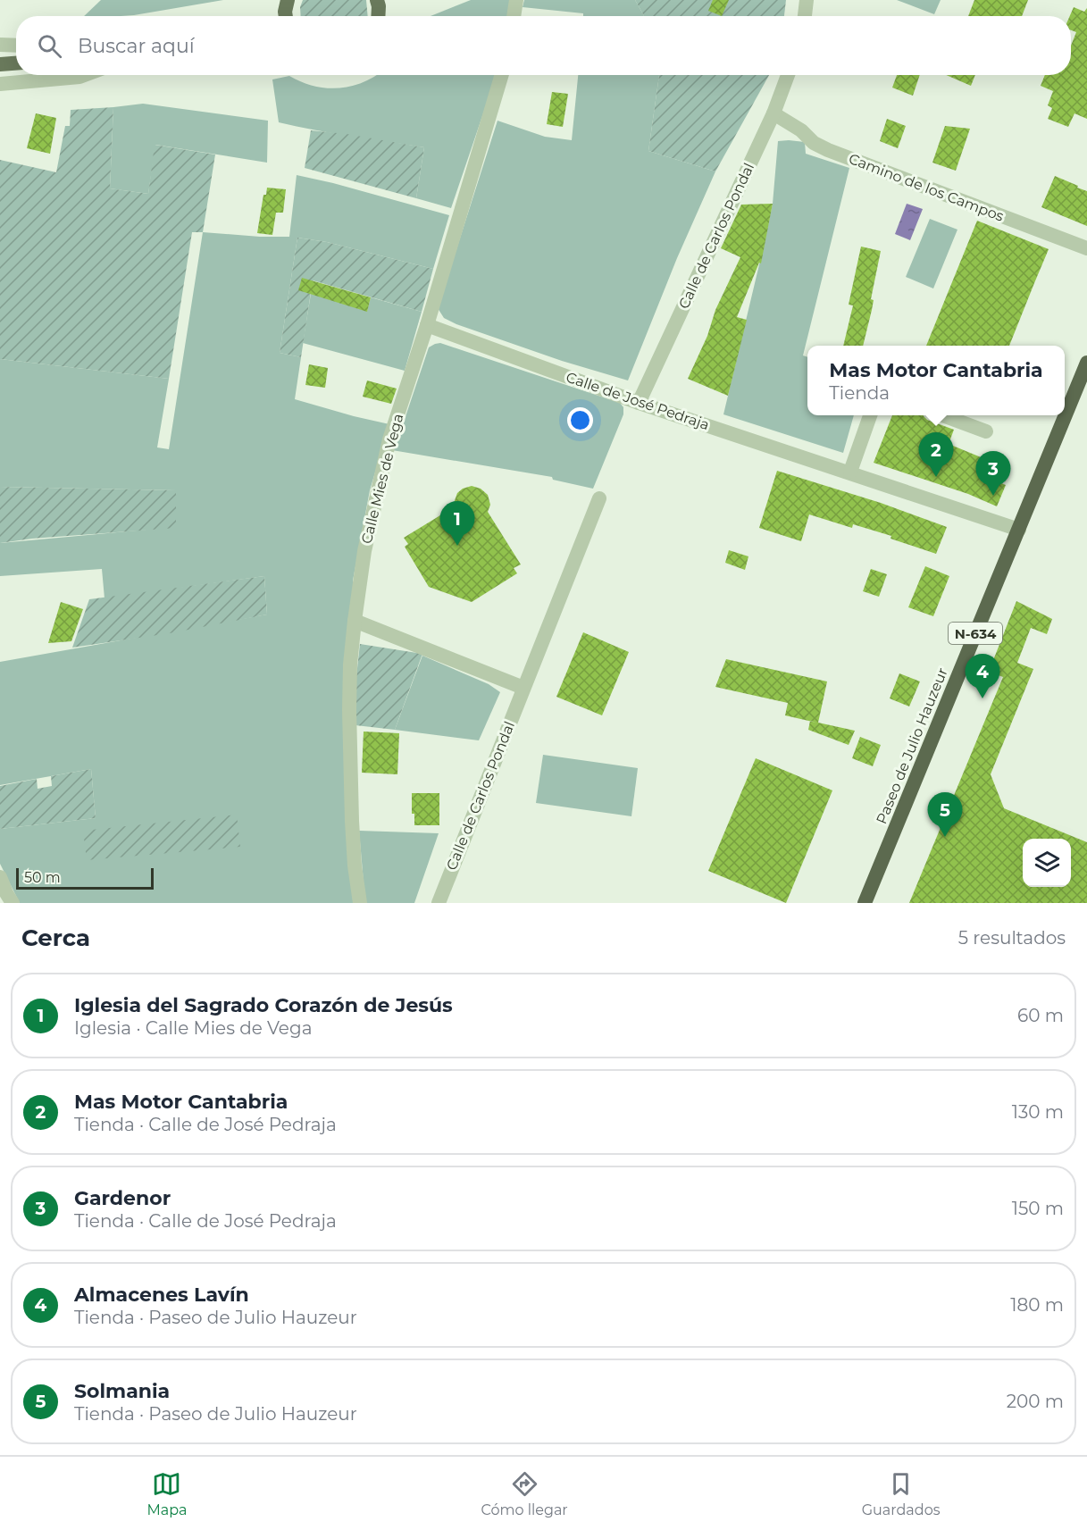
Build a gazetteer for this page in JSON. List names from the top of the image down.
{
  "streets": {
    "highway": ["N-634", "Paseo de Julio Hauzeur"],
    "street": [
      "Camino de los Campos",
      "Calle de Carlos Pondal",
      "Calle de José Pedraja",
      "Calle Mies de Vega"
    ]
  },
  "crossings": [
    ["Camino de los Campos", "Calle de Carlos Pondal"],
    ["Calle de Carlos Pondal", "Calle de José Pedraja"],
    ["Calle de José Pedraja", "Calle Mies de Vega"],
    ["Calle de José Pedraja", "Paseo de Julio Hauzeur"]
  ],
  "scale_bar": "50 m",
  "page": {
    "search": "Buscar aquí",
    "popup": ["Mas Motor Cantabria", "Tienda"],
    "pins": [
      "2",
      "3",
      "1",
      "4",
      "5"
    ],
    "scale": "50 m",
    "heading": ["Cerca", "5 resultados"],
    "list": [
      {
        "mark": "1",
        "name": "Iglesia del Sagrado Corazón de Jesús",
        "note": "Iglesia · Calle Mies de Vega",
        "value": "60 m"
      },
      {
        "mark": "2",
        "name": "Mas Motor Cantabria",
        "note": "Tienda · Calle de José Pedraja",
        "value": "130 m"
      },
      {
        "mark": "3",
        "name": "Gardenor",
        "note": "Tienda · Calle de José Pedraja",
        "value": "150 m"
      },
      {
        "mark": "4",
        "name": "Almacenes Lavín",
        "note": "Tienda · Paseo de Julio Hauzeur",
        "value": "180 m"
      },
      {
        "mark": "5",
        "name": "Solmania",
        "note": "Tienda · Paseo de Julio Hauzeur",
        "value": "200 m"
      }
    ],
    "nav": ["Mapa", "Cómo llegar", "Guardados"]
  }
}
